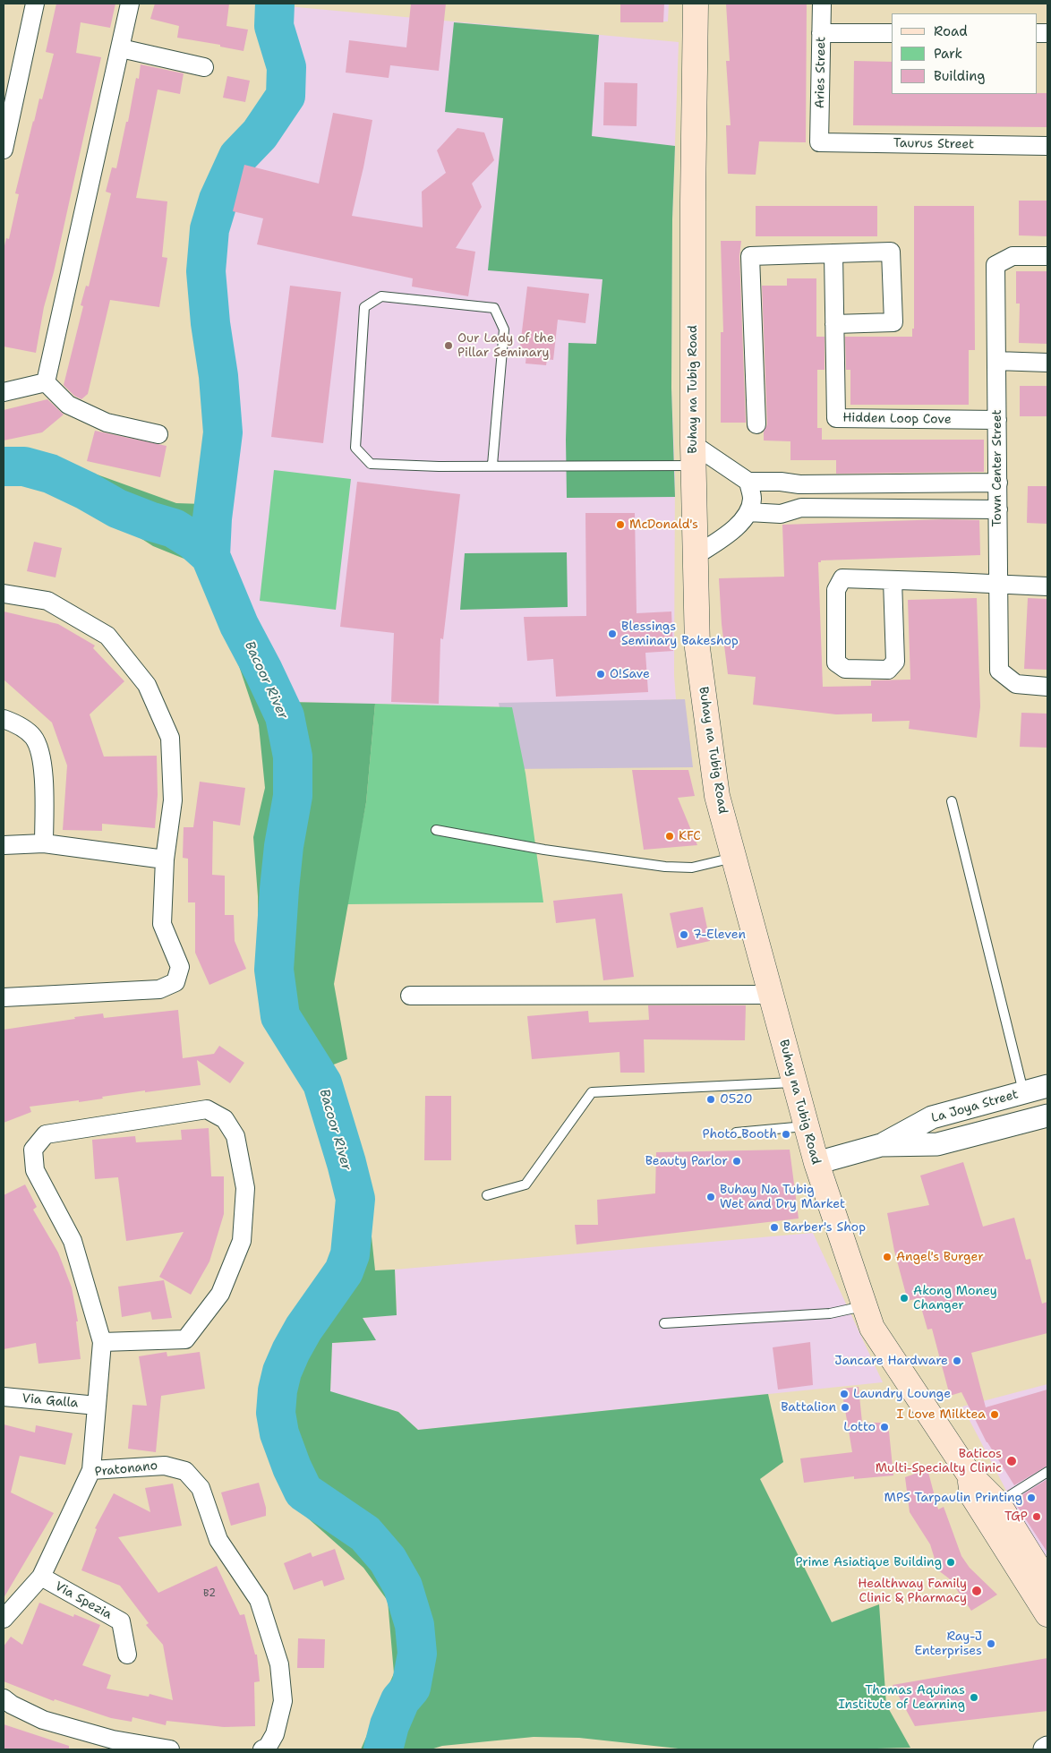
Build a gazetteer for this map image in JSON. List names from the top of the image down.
{
  "streets": {
    "main road": ["Buhay na Tubig Road"],
    "street": [
      "Aries Street",
      "Taurus Street",
      "Hidden Loop Cove",
      "Town Center Street",
      "La Joya Street",
      "Via Galla",
      "Pratonano",
      "Via Spezia"
    ]
  },
  "crossings": [
    ["Aries Street", "Taurus Street"],
    ["Buhay na Tubig Road", "La Joya Street"],
    ["Hidden Loop Cove", "Town Center Street"],
    ["Pratonano", "Via Spezia"]
  ],
  "water": ["Bacoor River"],
  "places": [
    "Our Lady of the Pillar Seminary",
    "McDonald's",
    "Blessings Seminary Bakeshop",
    "O!Save",
    "KFC",
    "7-Eleven",
    "0520",
    "Photo Booth",
    "Beauty Parlor",
    "Buhay Na Tubig Wet and Dry Market",
    "Barber's Shop",
    "Angel's Burger",
    "Akong Money Changer",
    "Jancare Hardware",
    "Laundry Lounge",
    "Battalion",
    "I Love Milktea",
    "Lotto",
    "Baticos Multi-Specialty Clinic",
    "MPS Tarpaulin Printing",
    "TGP",
    "Prime Asiatique Building",
    "Healthway Family Clinic & Pharmacy",
    "Ray-J Enterprises",
    "Thomas Aquinas Institute of Learning"
  ],
  "house_numbers": ["B2"],
  "legend": ["Road", "Park", "Building"]
}
